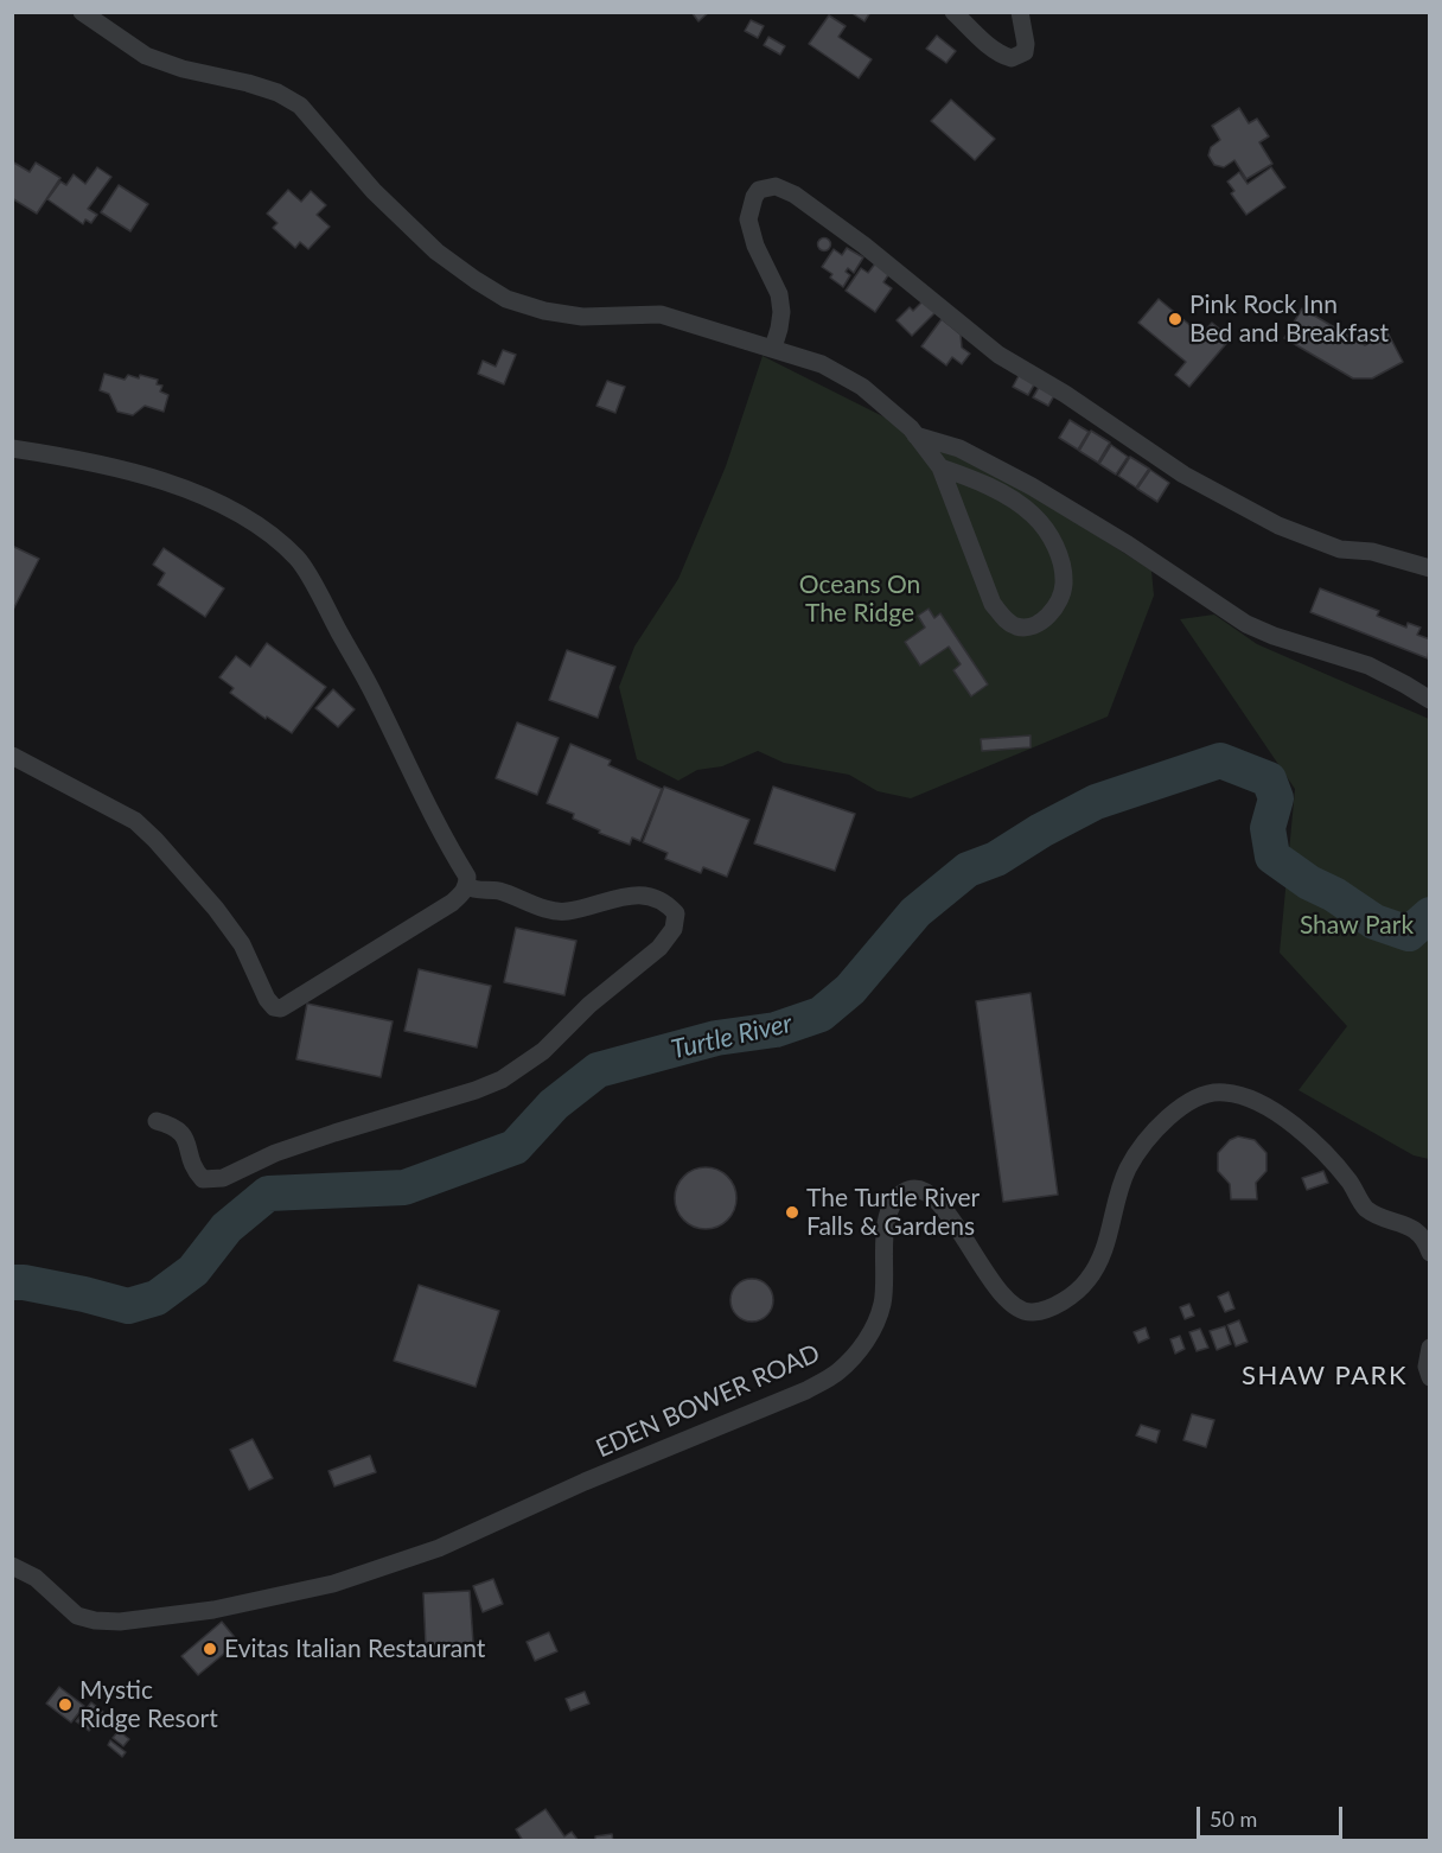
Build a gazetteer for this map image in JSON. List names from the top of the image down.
{
  "streets": {
    "street": ["EDEN BOWER ROAD"]
  },
  "districts": ["SHAW PARK"],
  "water": ["Turtle River"],
  "parks": ["Oceans On The Ridge", "Shaw Park"],
  "places": [
    "Pink Rock Inn Bed and Breakfast",
    "The Turtle River Falls & Gardens",
    "Evitas Italian Restaurant",
    "Mystic Ridge Resort"
  ],
  "scale_bar": "50 m"
}
